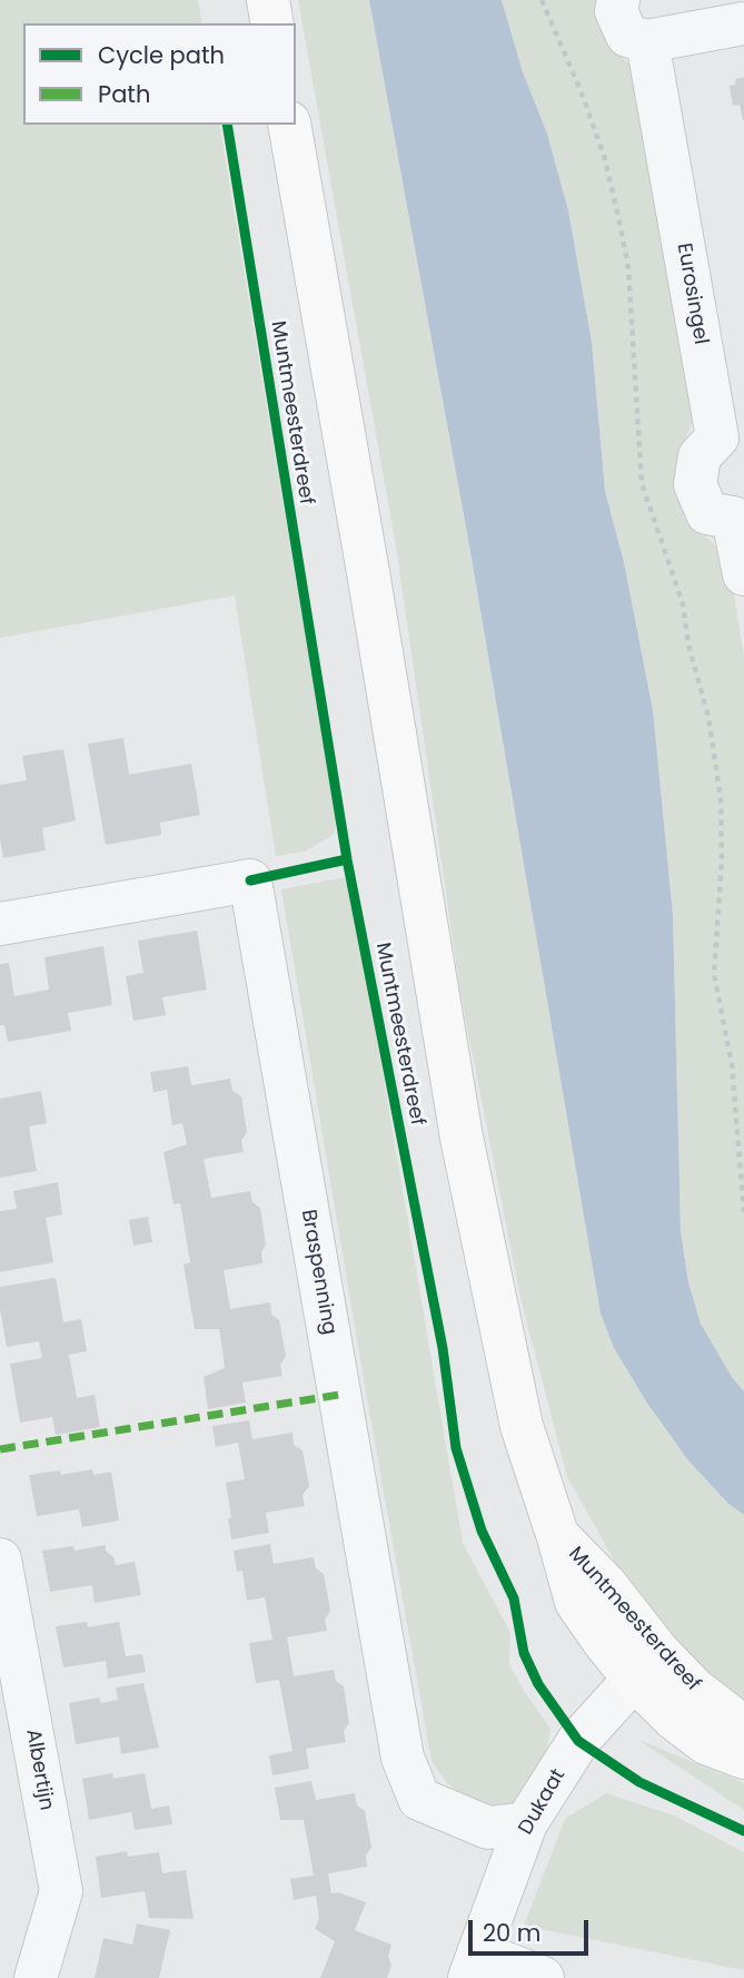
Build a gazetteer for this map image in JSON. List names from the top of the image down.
{
  "streets": {
    "main road": ["Muntmeesterdreef"],
    "street": [
      "Eurosingel",
      "Braspenning",
      "Albertijn",
      "Dukaat"
    ]
  },
  "crossings": [
    ["Muntmeesterdreef", "Dukaat"],
    ["Braspenning", "Dukaat"]
  ],
  "legend": ["Cycle path", "Path"],
  "scale_bar": "20 m"
}
